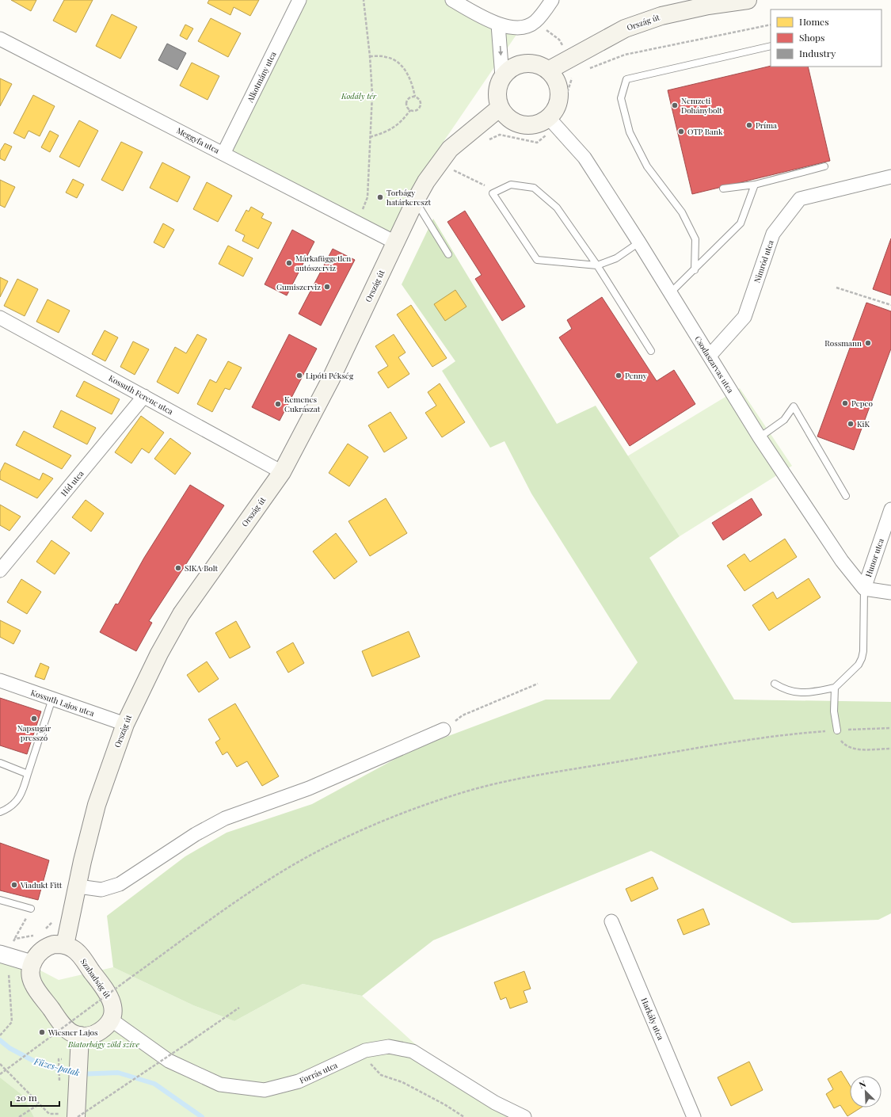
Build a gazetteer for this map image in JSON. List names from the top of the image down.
{
  "streets": {
    "main road": ["Ország út", "Szabadság út"],
    "street": [
      "Alkotmány utca",
      "Meggyfa utca",
      "Nimród utca",
      "Csodaszarvas utca",
      "Kossuth Ferenc utca",
      "Híd utca",
      "Hunor utca",
      "Kossuth Lajos utca",
      "Harkály utca",
      "Forrás utca"
    ]
  },
  "crossings": [
    ["Ország út", "Meggyfa utca"],
    ["Ország út", "Csodaszarvas utca"],
    ["Ország út", "Kossuth Ferenc utca"],
    ["Ország út", "Kossuth Lajos utca"],
    ["Ország út", "Szabadság út"],
    ["Ország út", "Forrás utca"],
    ["Alkotmány utca", "Meggyfa utca"],
    ["Nimród utca", "Csodaszarvas utca"],
    ["Csodaszarvas utca", "Hunor utca"],
    ["Kossuth Ferenc utca", "Híd utca"],
    ["Szabadság út", "Forrás utca"]
  ],
  "water": ["Füzes-patak"],
  "parks": ["Kodály tér", "Biatorbágy zöld szíve"],
  "places": [
    "Nemzeti Dohánybolt",
    "Príma",
    "OTP Bank",
    "Torbágy határkereszt",
    "Márkafüggetlen autószerviz",
    "Gumiszerviz",
    "Rossmann",
    "Lipóti Pékség",
    "Penny",
    "Pepco",
    "Kemenes Cukrászat",
    "KiK",
    "SIKA Bolt",
    "Napsugár presszó",
    "Viadukt Fitt",
    "Wiesner Lajos"
  ],
  "legend": ["Homes", "Shops", "Industry"],
  "scale_bar": "20 m",
  "north": "top left"
}
